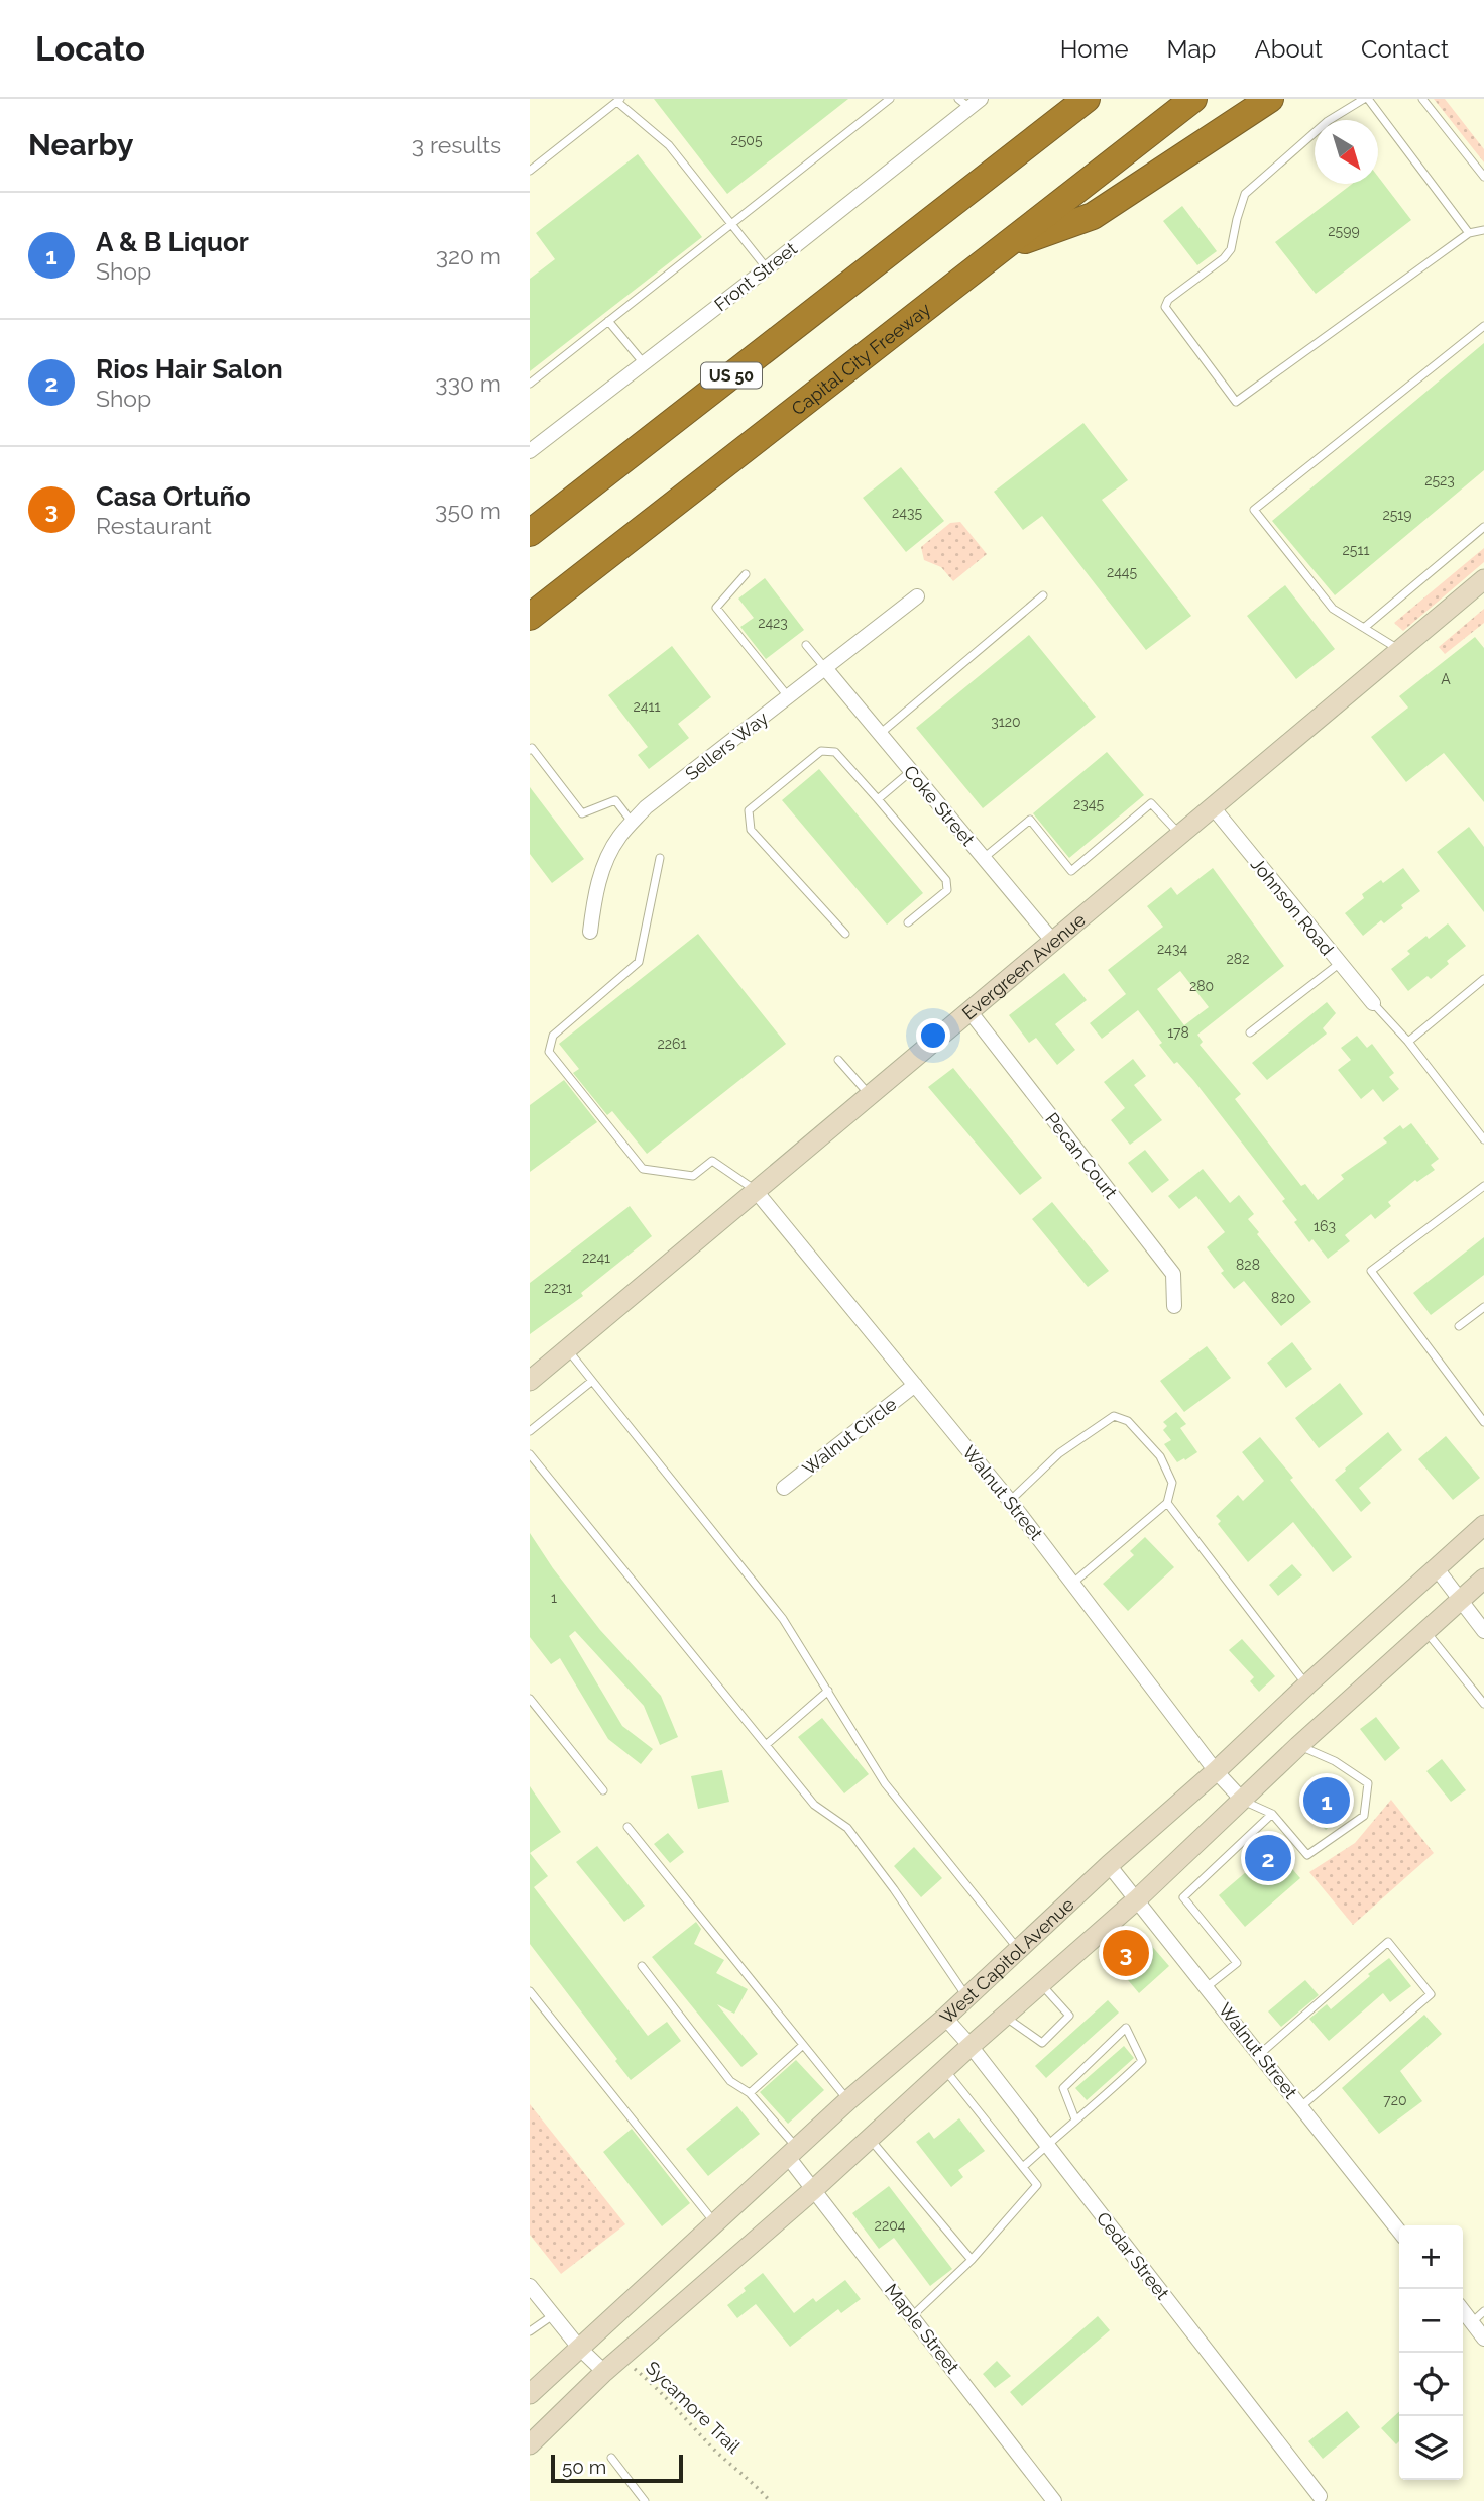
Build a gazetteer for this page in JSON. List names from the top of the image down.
{
  "streets": {
    "highway": ["Capital City Freeway", "US 50"],
    "main road": ["Evergreen Avenue", "West Capitol Avenue"],
    "street": [
      "Front Street",
      "Sellers Way",
      "Coke Street",
      "Johnson Road",
      "Pecan Court",
      "Walnut Circle",
      "Walnut Street",
      "Cedar Street",
      "Maple Street"
    ],
    "path": ["Sycamore Trail"]
  },
  "crossings": [
    ["Sellers Way", "Coke Street"],
    ["Coke Street", "Evergreen Avenue"],
    ["Johnson Road", "Evergreen Avenue"],
    ["Evergreen Avenue", "Pecan Court"],
    ["Evergreen Avenue", "Walnut Street"],
    ["Walnut Circle", "Walnut Street"],
    ["Walnut Street", "West Capitol Avenue"],
    ["West Capitol Avenue", "Cedar Street"],
    ["West Capitol Avenue", "Maple Street"]
  ],
  "house_numbers": [
    "2505",
    "2599",
    "2523",
    "2435",
    "2519",
    "2511",
    "2445",
    "2423",
    "A",
    "2411",
    "3120",
    "2345",
    "2434",
    "282",
    "280",
    "178",
    "2261",
    "163",
    "2241",
    "828",
    "2231",
    "820",
    "1",
    "720",
    "2204"
  ],
  "scale_bar": "50 m",
  "north": "bottom right",
  "page": {
    "header": "Locato",
    "nav": [
      "Home",
      "Map",
      "About",
      "Contact"
    ],
    "heading": ["Nearby", "3 results"],
    "list": [
      {
        "mark": "1",
        "name": "A & B Liquor",
        "note": "Shop",
        "value": "320 m"
      },
      {
        "mark": "2",
        "name": "Rios Hair Salon",
        "note": "Shop",
        "value": "330 m"
      },
      {
        "mark": "3",
        "name": "Casa Ortuño",
        "note": "Restaurant",
        "value": "350 m"
      }
    ],
    "pins": ["1", "2", "3"],
    "map_buttons": ["+", "−"],
    "scale": "50 m"
  }
}
